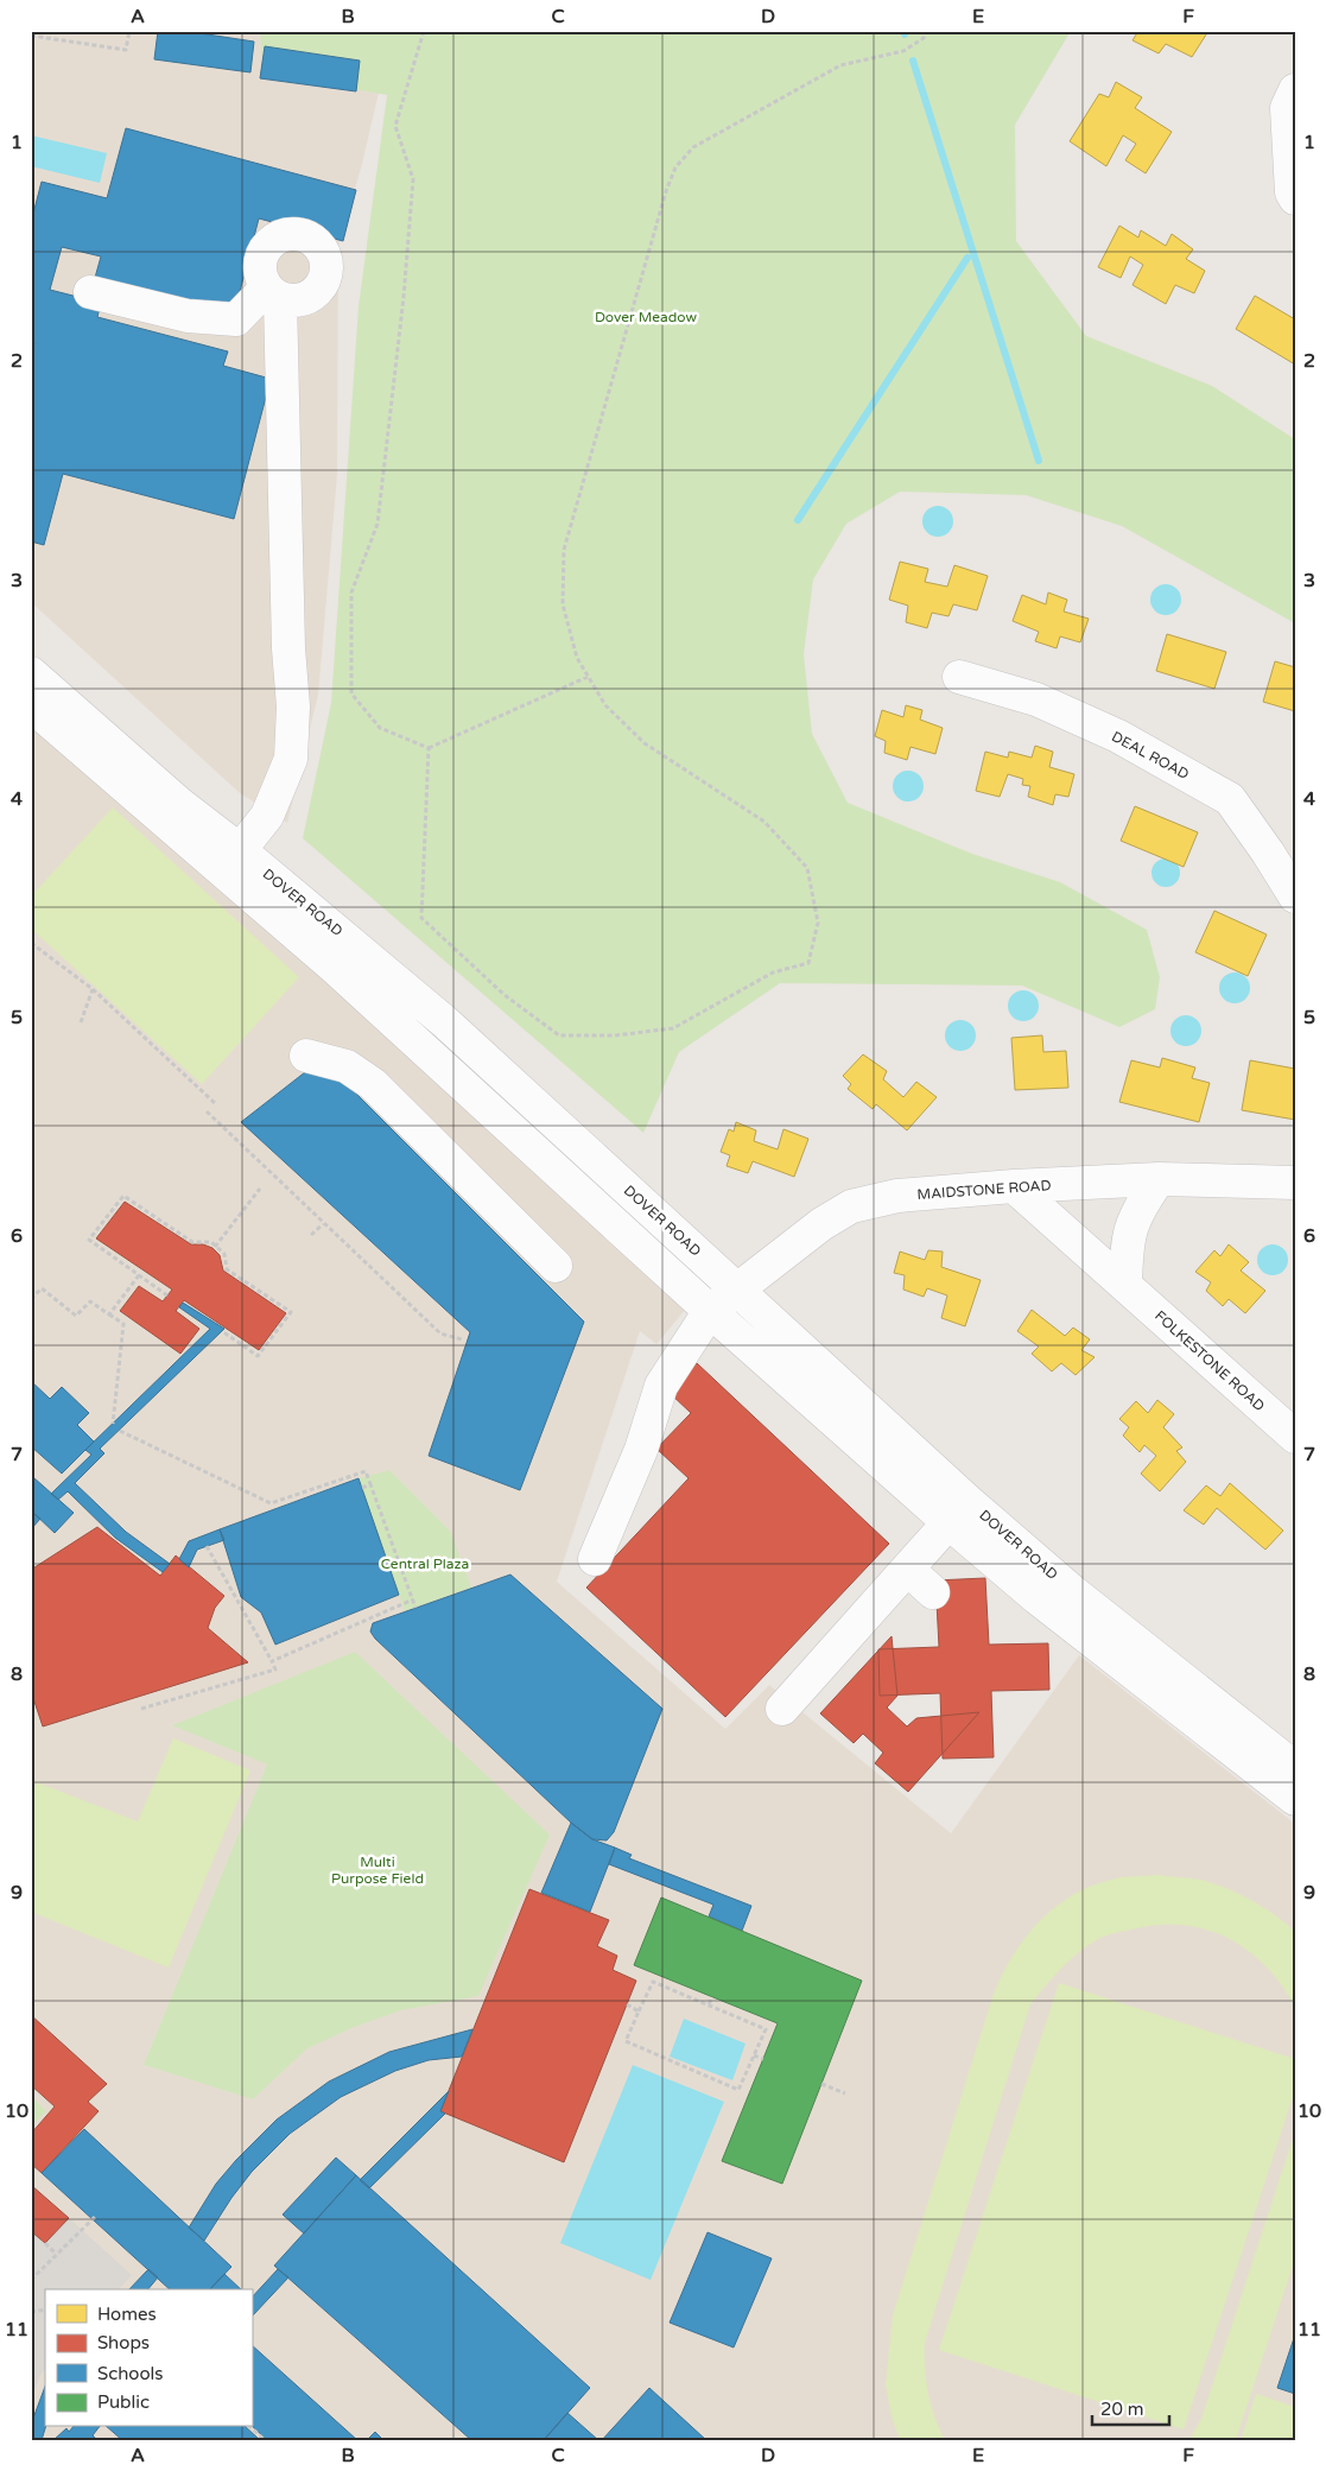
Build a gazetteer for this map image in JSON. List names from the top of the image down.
{
  "streets": {
    "street": [
      "DEAL ROAD",
      "DOVER ROAD",
      "MAIDSTONE ROAD",
      "FOLKESTONE ROAD"
    ]
  },
  "crossings": [
    ["DOVER ROAD", "MAIDSTONE ROAD"],
    ["MAIDSTONE ROAD", "FOLKESTONE ROAD"]
  ],
  "parks": ["Dover Meadow", "Central Plaza", "Multi Purpose Field"],
  "legend": [
    "Homes",
    "Shops",
    "Schools",
    "Public"
  ],
  "scale_bar": "20 m",
  "grid": {
    "columns": [
      "A",
      "B",
      "C",
      "D",
      "E",
      "F"
    ],
    "rows": [
      "1",
      "2",
      "3",
      "4",
      "5",
      "6",
      "7",
      "8",
      "9",
      "10",
      "11"
    ]
  }
}
